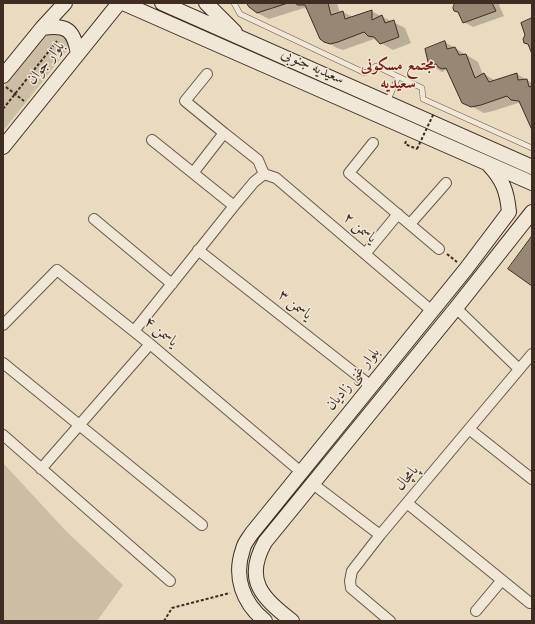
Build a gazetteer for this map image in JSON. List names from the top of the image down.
{
  "streets": {
    "main road": ["بلوار جوان", "سعیدیه جنوبی", "بلوار غنی زادیان"],
    "street": [
      "یاسمن ۲",
      "یاسمن ۳",
      "یاسمن ۴",
      "پامچال"
    ]
  },
  "crossings": [
    ["یاسمن ۲", "بلوار غنی زادیان"],
    ["یاسمن ۳", "بلوار غنی زادیان"],
    ["یاسمن ۴", "بلوار غنی زادیان"]
  ],
  "districts": ["مجتمع مسکونی سعیدیه"]
}
